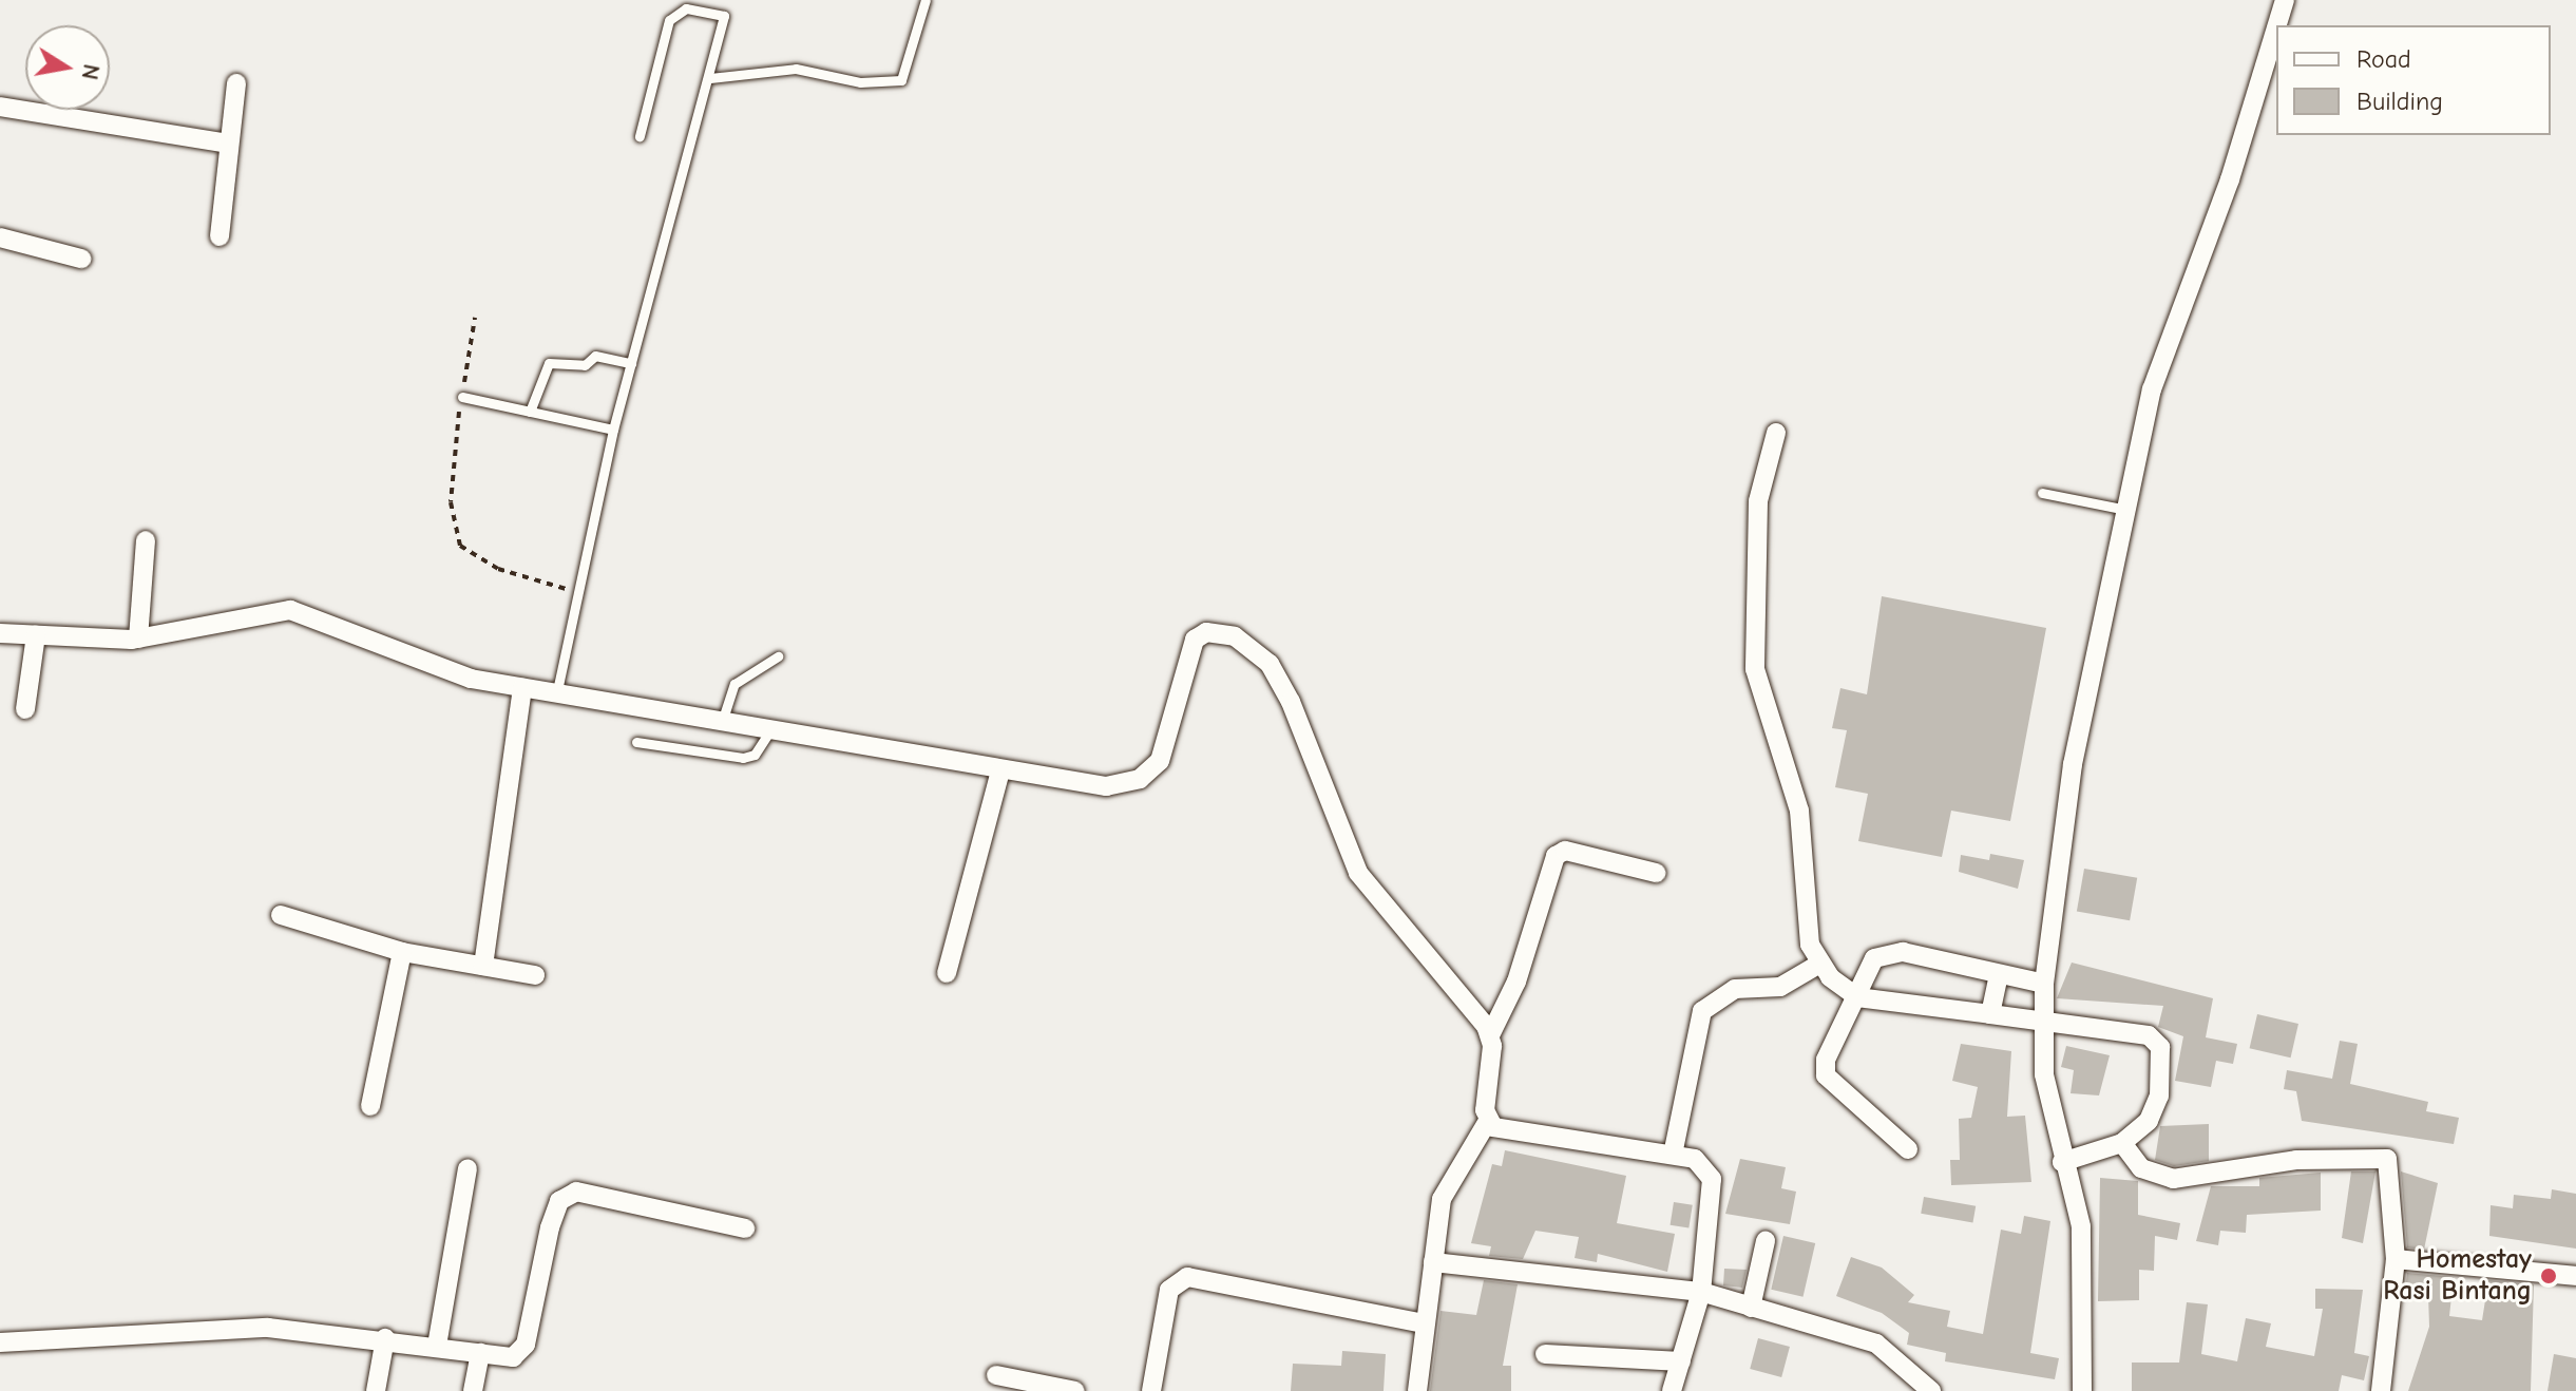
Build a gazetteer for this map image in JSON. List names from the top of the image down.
{
  "places": ["Homestay Rasi Bintang"],
  "legend": ["Road", "Building"],
  "north": "right"
}
